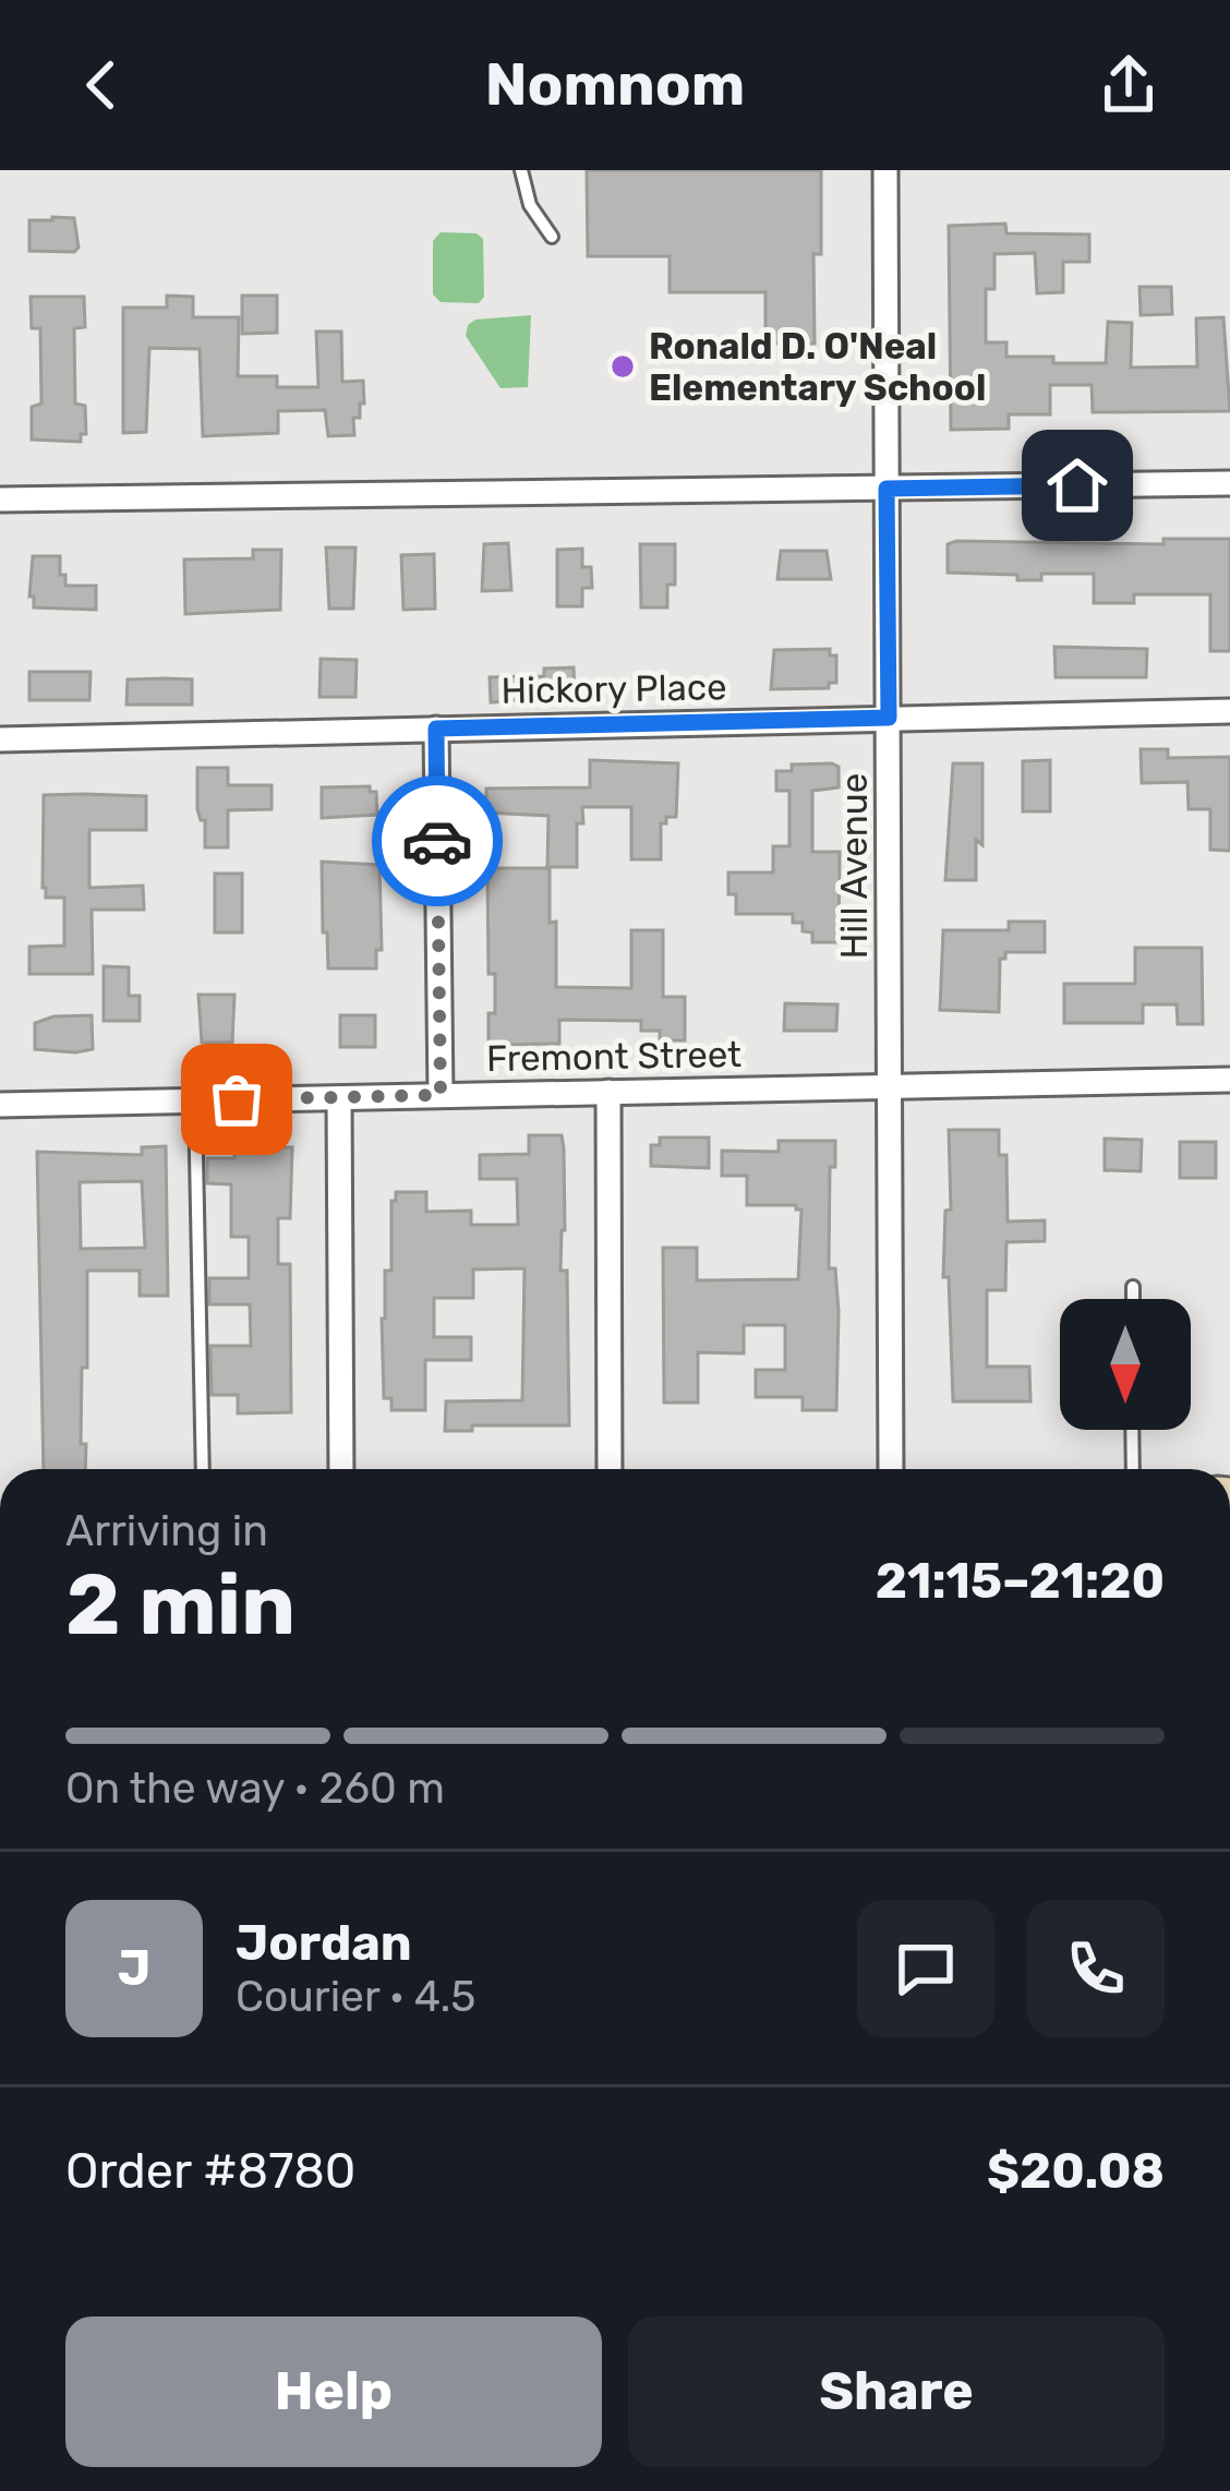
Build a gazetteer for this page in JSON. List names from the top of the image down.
{
  "streets": {
    "street": ["Hickory Place", "Hill Avenue", "Fremont Street"]
  },
  "crossings": [
    ["Hickory Place", "Hill Avenue"],
    ["Hill Avenue", "Fremont Street"]
  ],
  "places": ["Ronald D. O'Neal Elementary School"],
  "north": "bottom",
  "page": {
    "header": "Nomnom",
    "heading": ["2 min", "Arriving in", "21:15–21:20"],
    "panel": [
      "Jordan",
      "Courier · 4.5",
      "Order #8780",
      "$20.08"
    ],
    "bar": "On the way · 260 m",
    "round": "J",
    "buttons": ["Help", "Share"]
  }
}
